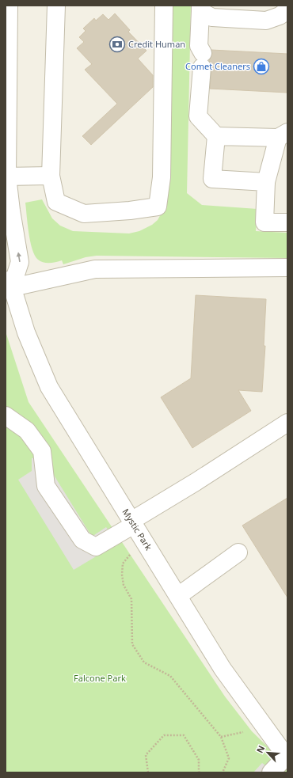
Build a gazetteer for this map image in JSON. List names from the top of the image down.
{
  "streets": {
    "street": ["Mystic Park"]
  },
  "parks": ["Falcone Park"],
  "places": {
    "bank": ["Credit Human"],
    "shop": ["Comet Cleaners"]
  },
  "north": "top left"
}
